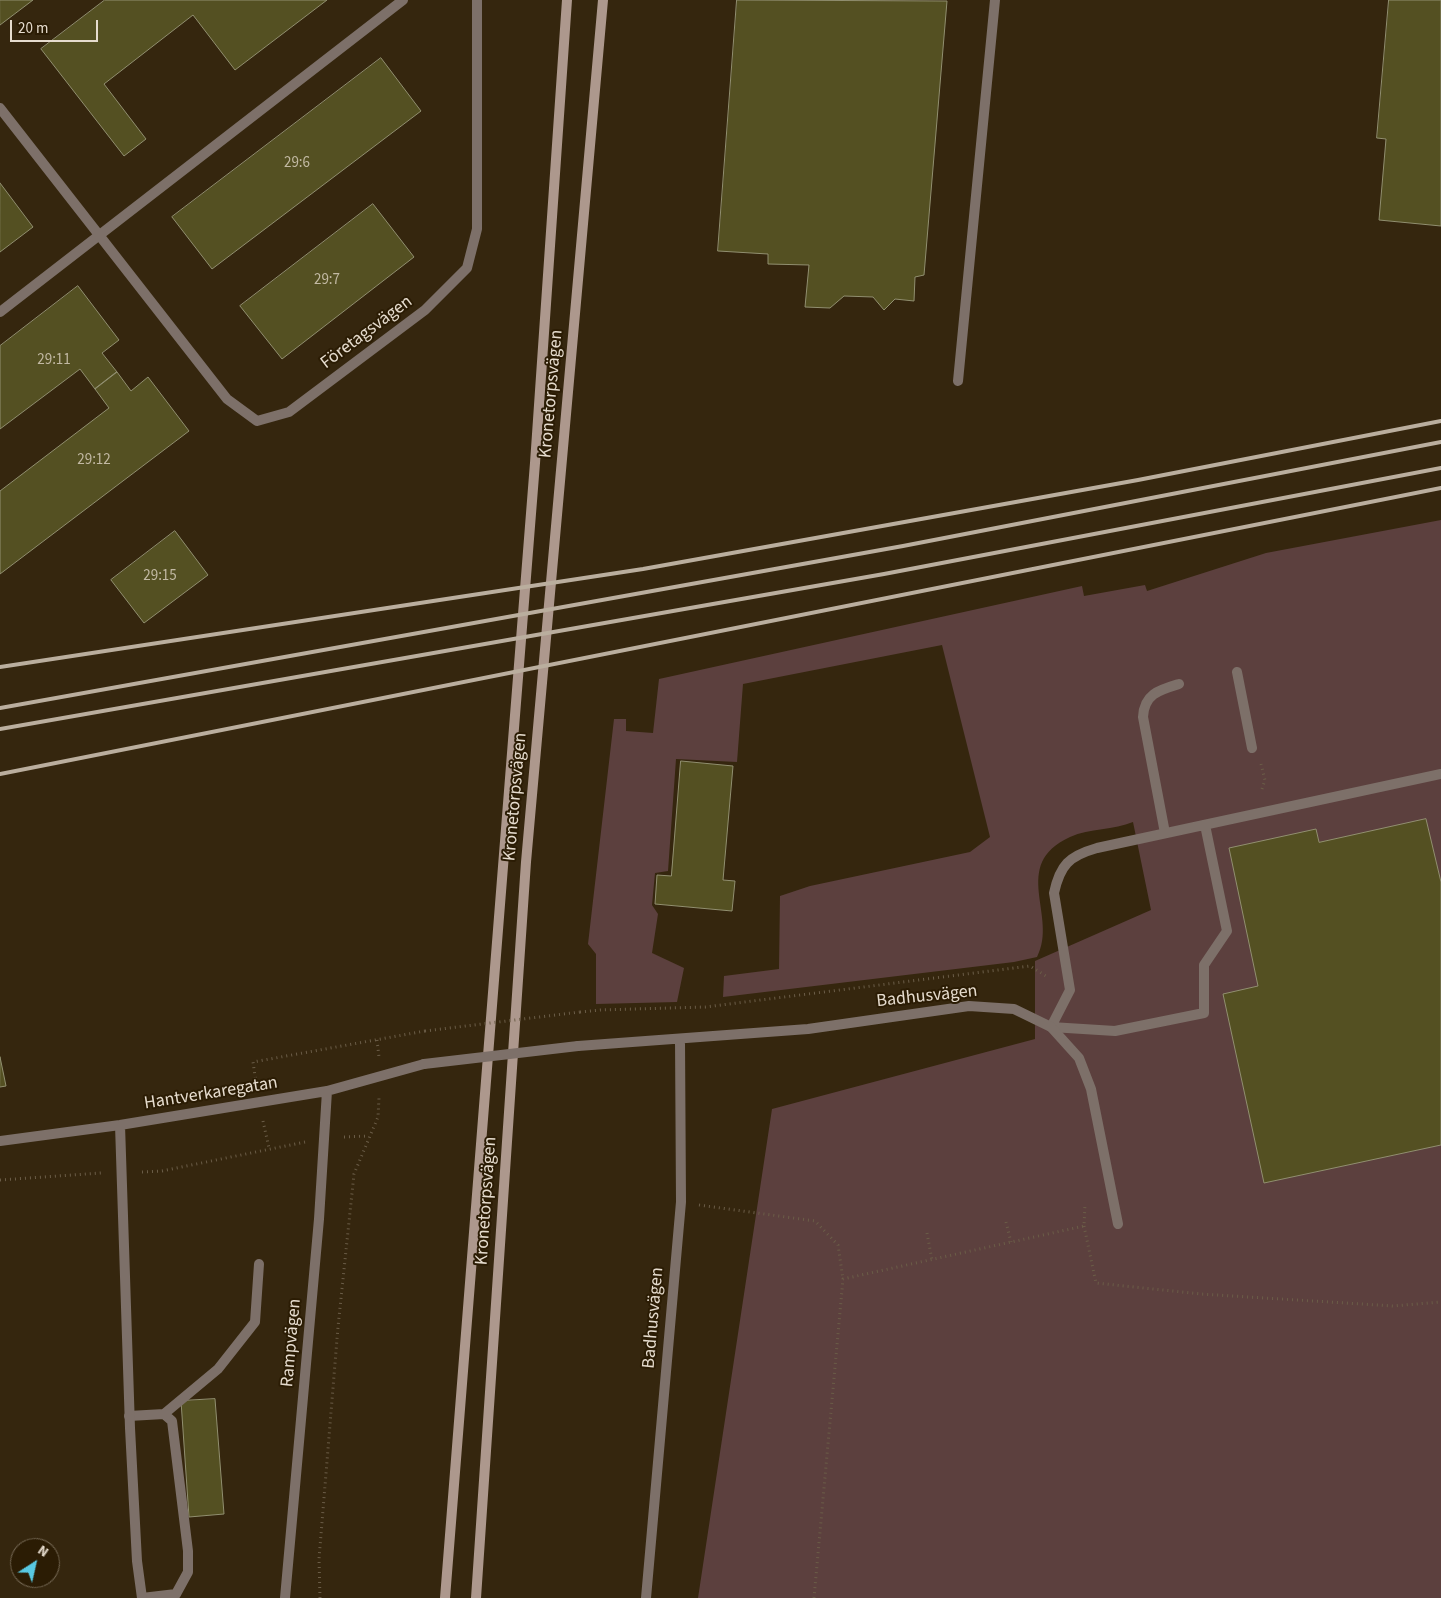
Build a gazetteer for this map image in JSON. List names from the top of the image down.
{
  "streets": {
    "main road": ["Kronetorpsvägen"],
    "street": [
      "Företagsvägen",
      "Badhusvägen",
      "Hantverkaregatan",
      "Rampvägen"
    ]
  },
  "crossings": [
    ["Badhusvägen", "Hantverkaregatan"],
    ["Hantverkaregatan", "Rampvägen"]
  ],
  "house_numbers": [
    "29:6",
    "29:7",
    "29:11",
    "29:12",
    "29:15"
  ],
  "scale_bar": "20 m",
  "north": "top right"
}
